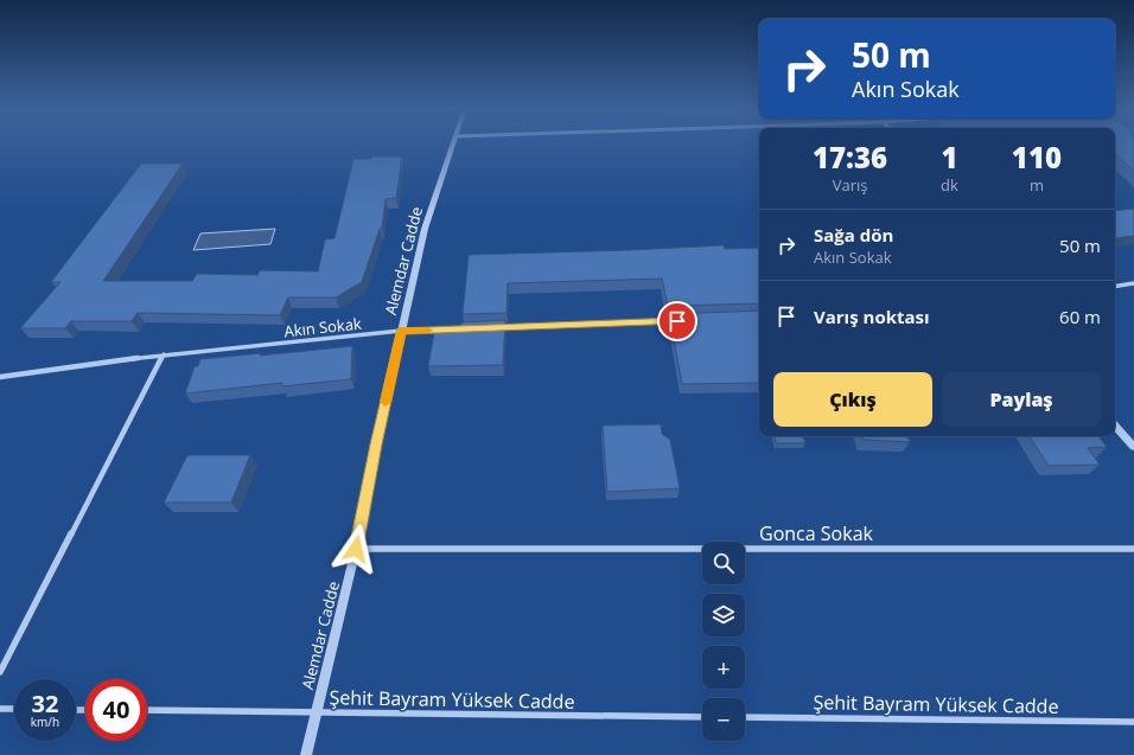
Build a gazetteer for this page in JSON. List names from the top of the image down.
{
  "streets": {
    "street": [
      "Alemdar Cadde",
      "Akın Sokak",
      "Gonca Sokak",
      "Şehit Bayram Yüksek Cadde"
    ]
  },
  "crossings": [
    ["Alemdar Cadde", "Akın Sokak"],
    ["Alemdar Cadde", "Gonca Sokak"],
    ["Alemdar Cadde", "Şehit Bayram Yüksek Cadde"]
  ],
  "page": {
    "turn": ["50 m", "Akın Sokak"],
    "eta": [
      "17:36",
      "Varış",
      "1",
      "dk",
      "110",
      "m"
    ],
    "list": [
      {
        "name": "Sağa dön",
        "note": "Akın Sokak",
        "value": "50 m"
      },
      {
        "name": "Varış noktası",
        "value": "60 m"
      }
    ],
    "buttons": ["Çıkış", "Paylaş"],
    "map_buttons": ["+", "−"],
    "speed": "32 km/h",
    "limit": "40"
  }
}
